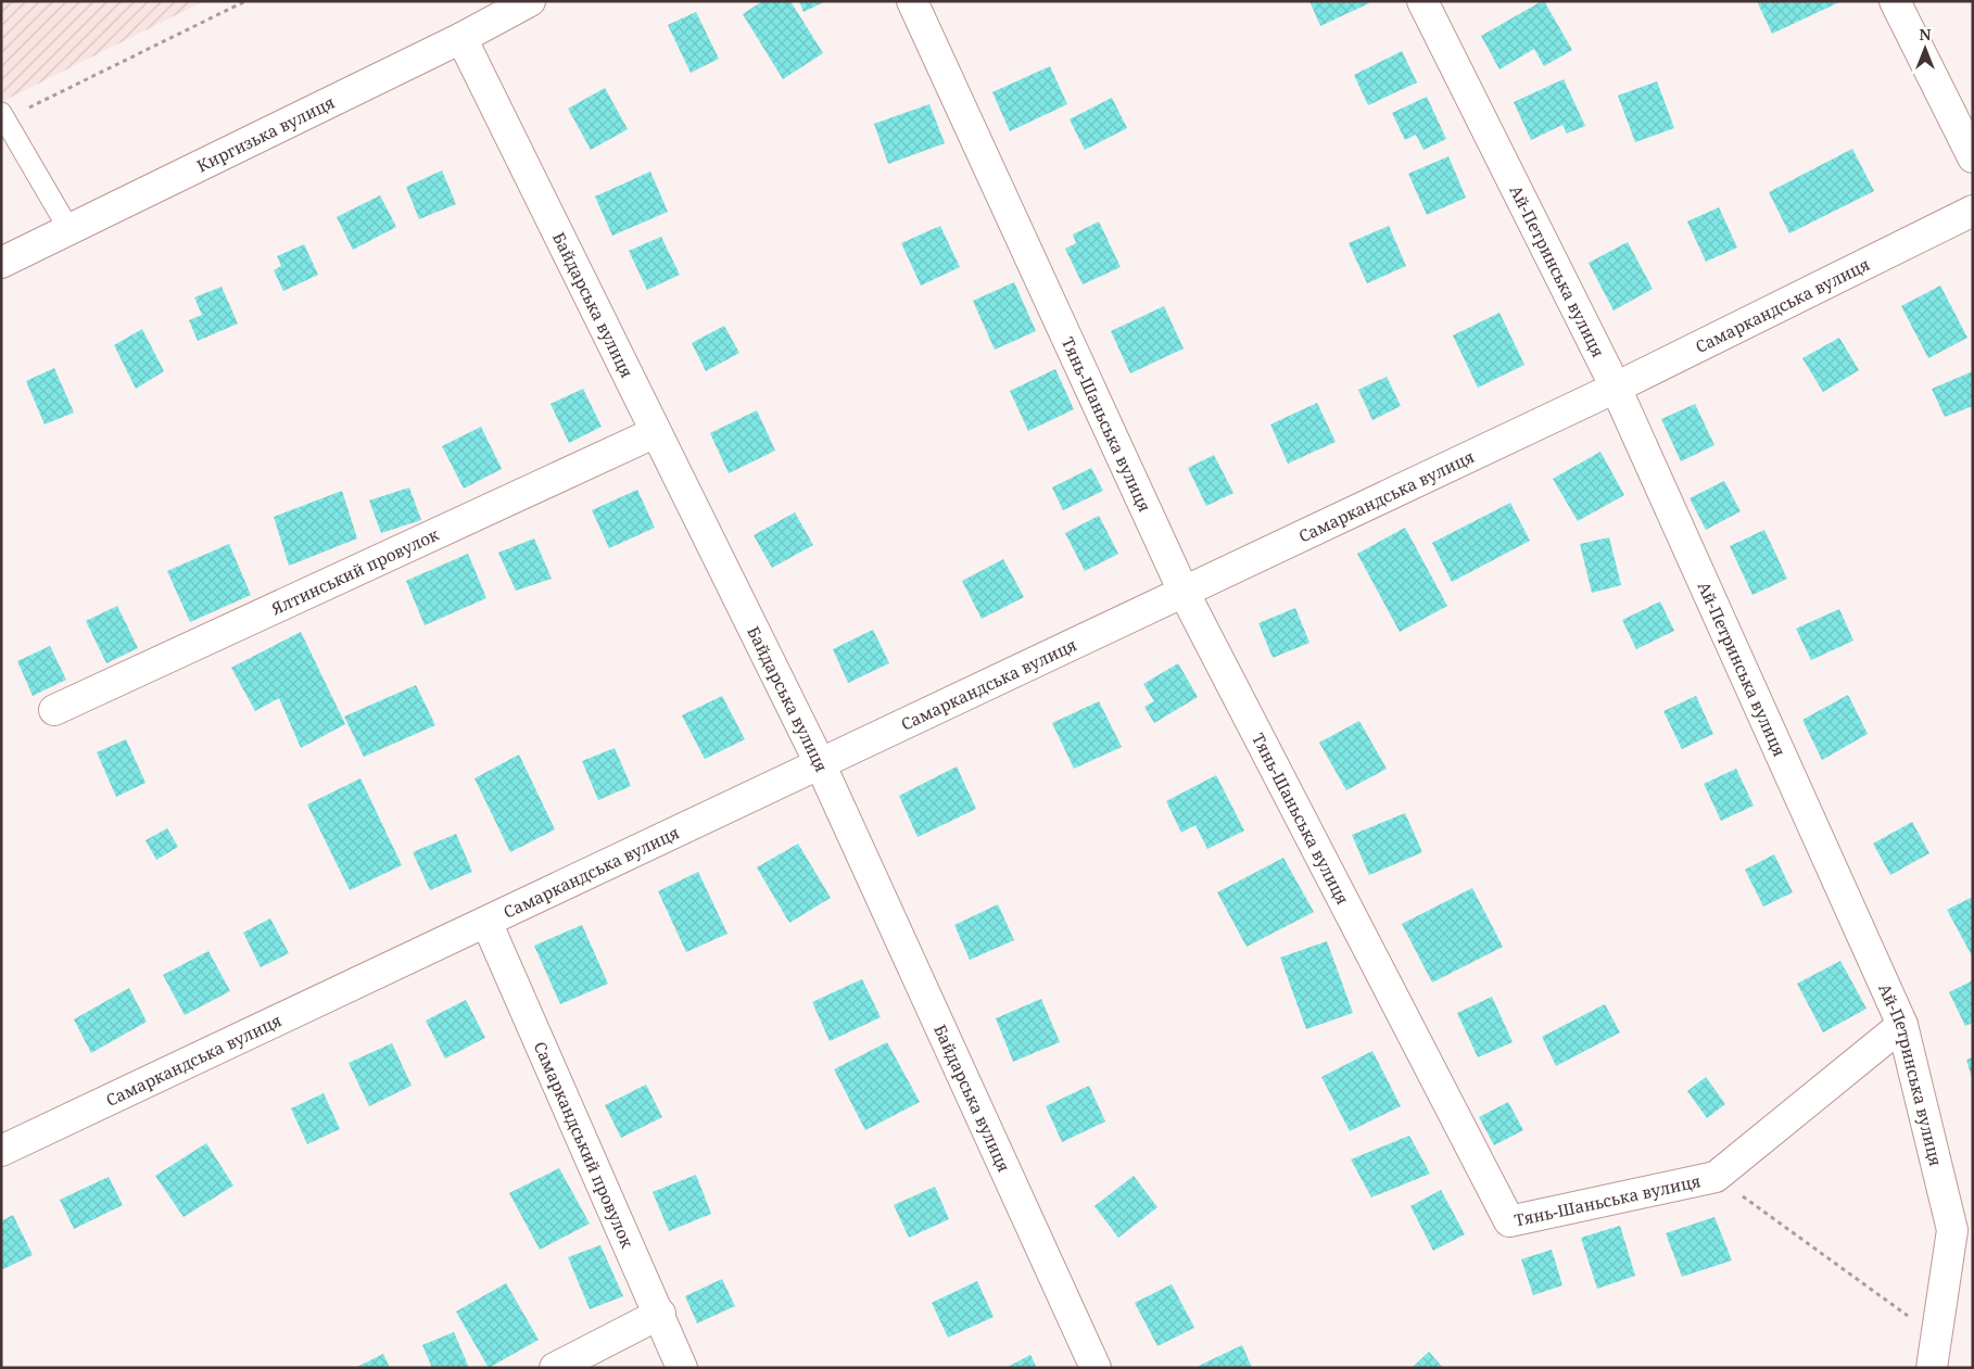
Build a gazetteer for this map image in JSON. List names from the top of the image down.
{
  "streets": {
    "street": [
      "Киргизька вулиця",
      "Ай-Петринська вулиця",
      "Байдарська вулиця",
      "Самаркандська вулиця",
      "Тянь-Шаньська вулиця",
      "Ялтинський провулок",
      "Самаркандський провулок"
    ]
  },
  "crossings": [
    ["Киргизька вулиця", "Байдарська вулиця"],
    ["Ай-Петринська вулиця", "Самаркандська вулиця"],
    ["Ай-Петринська вулиця", "Тянь-Шаньська вулиця"],
    ["Байдарська вулиця", "Самаркандська вулиця"],
    ["Байдарська вулиця", "Ялтинський провулок"],
    ["Самаркандська вулиця", "Тянь-Шаньська вулиця"],
    ["Самаркандська вулиця", "Самаркандський провулок"]
  ],
  "north": "top"
}
